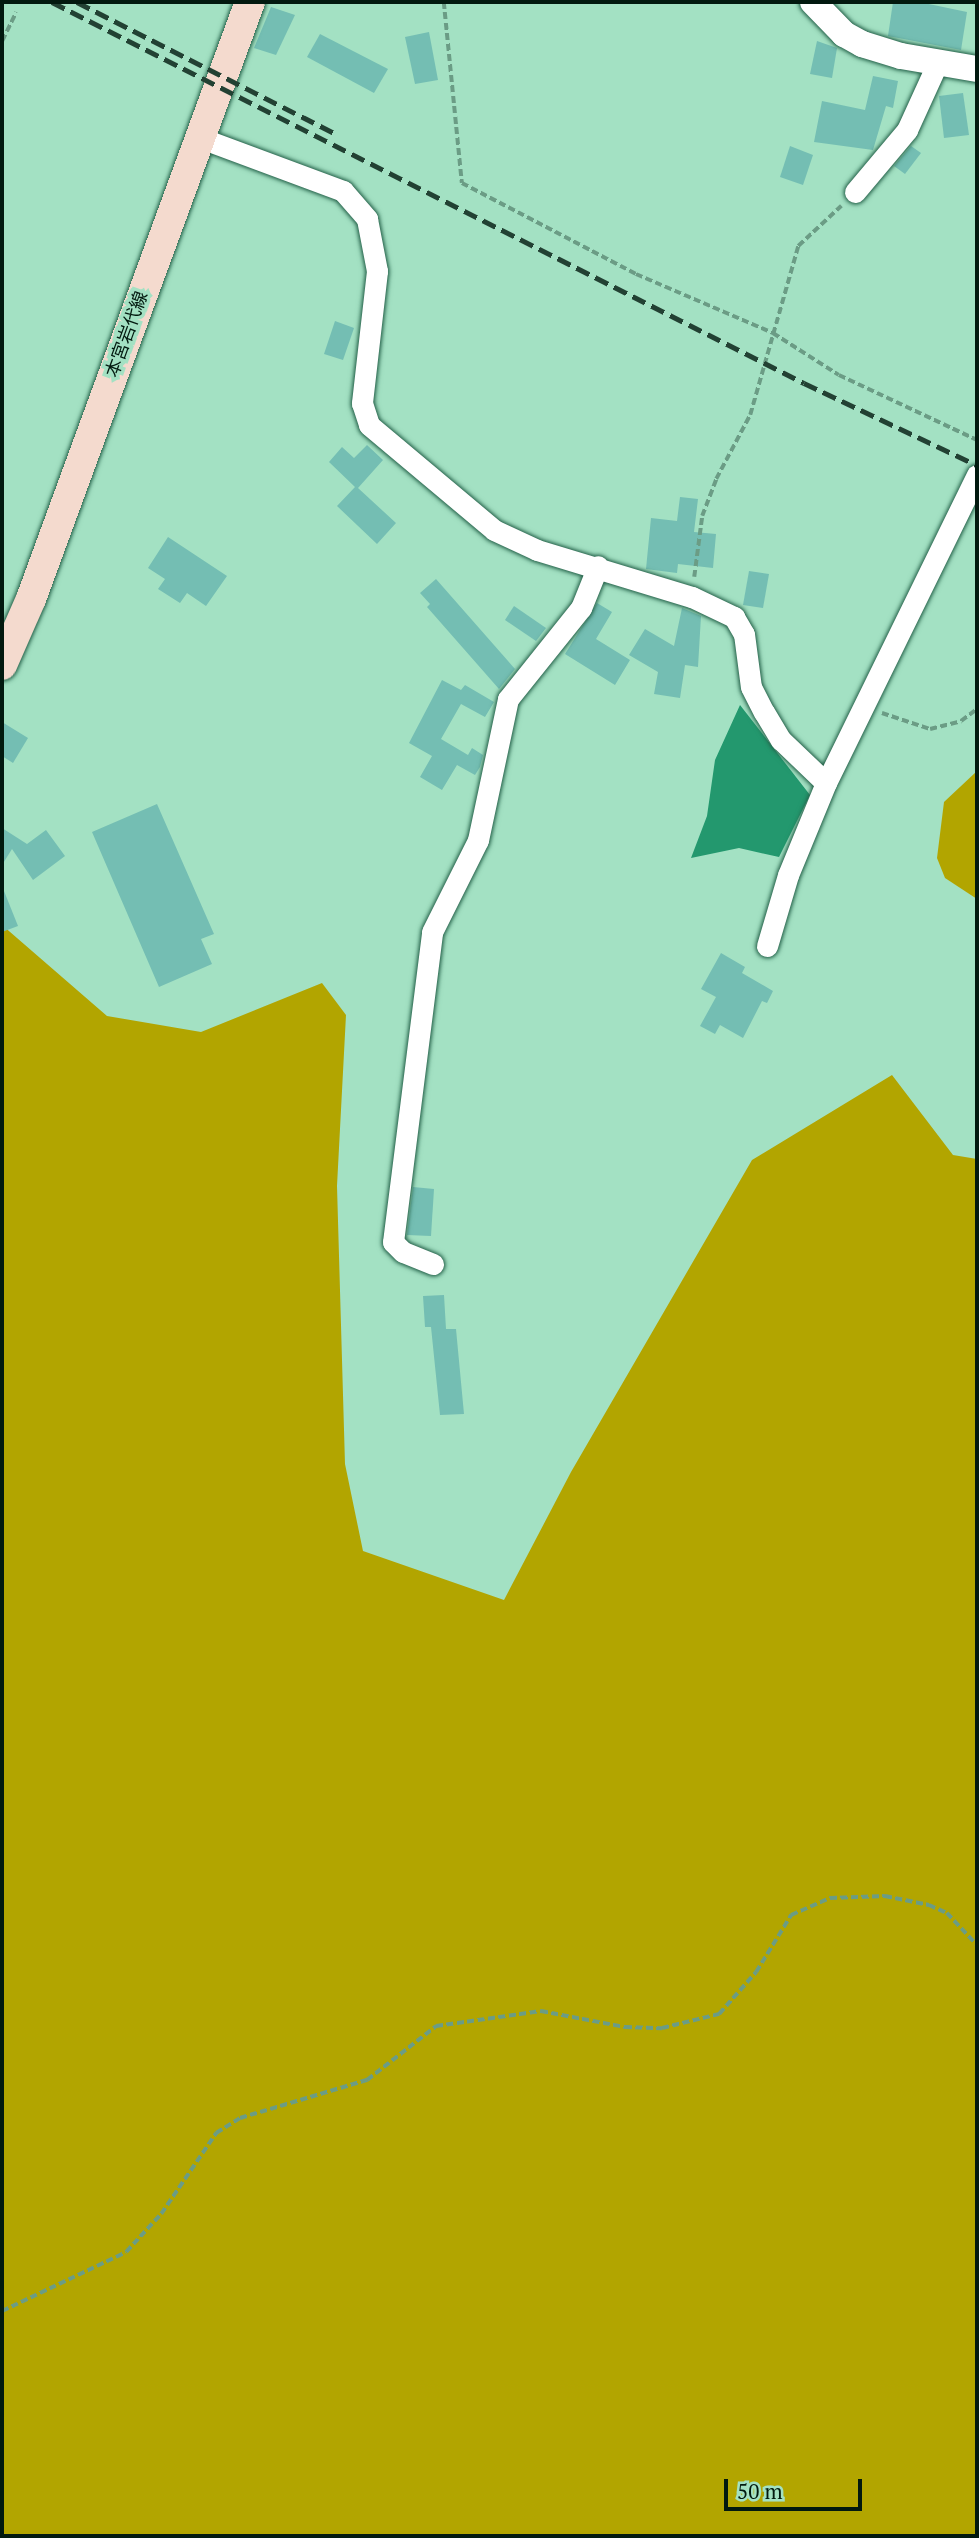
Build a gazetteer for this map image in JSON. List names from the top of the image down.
{
  "streets": {
    "main road": ["本宮岩代線"]
  },
  "scale_bar": "50 m"
}
